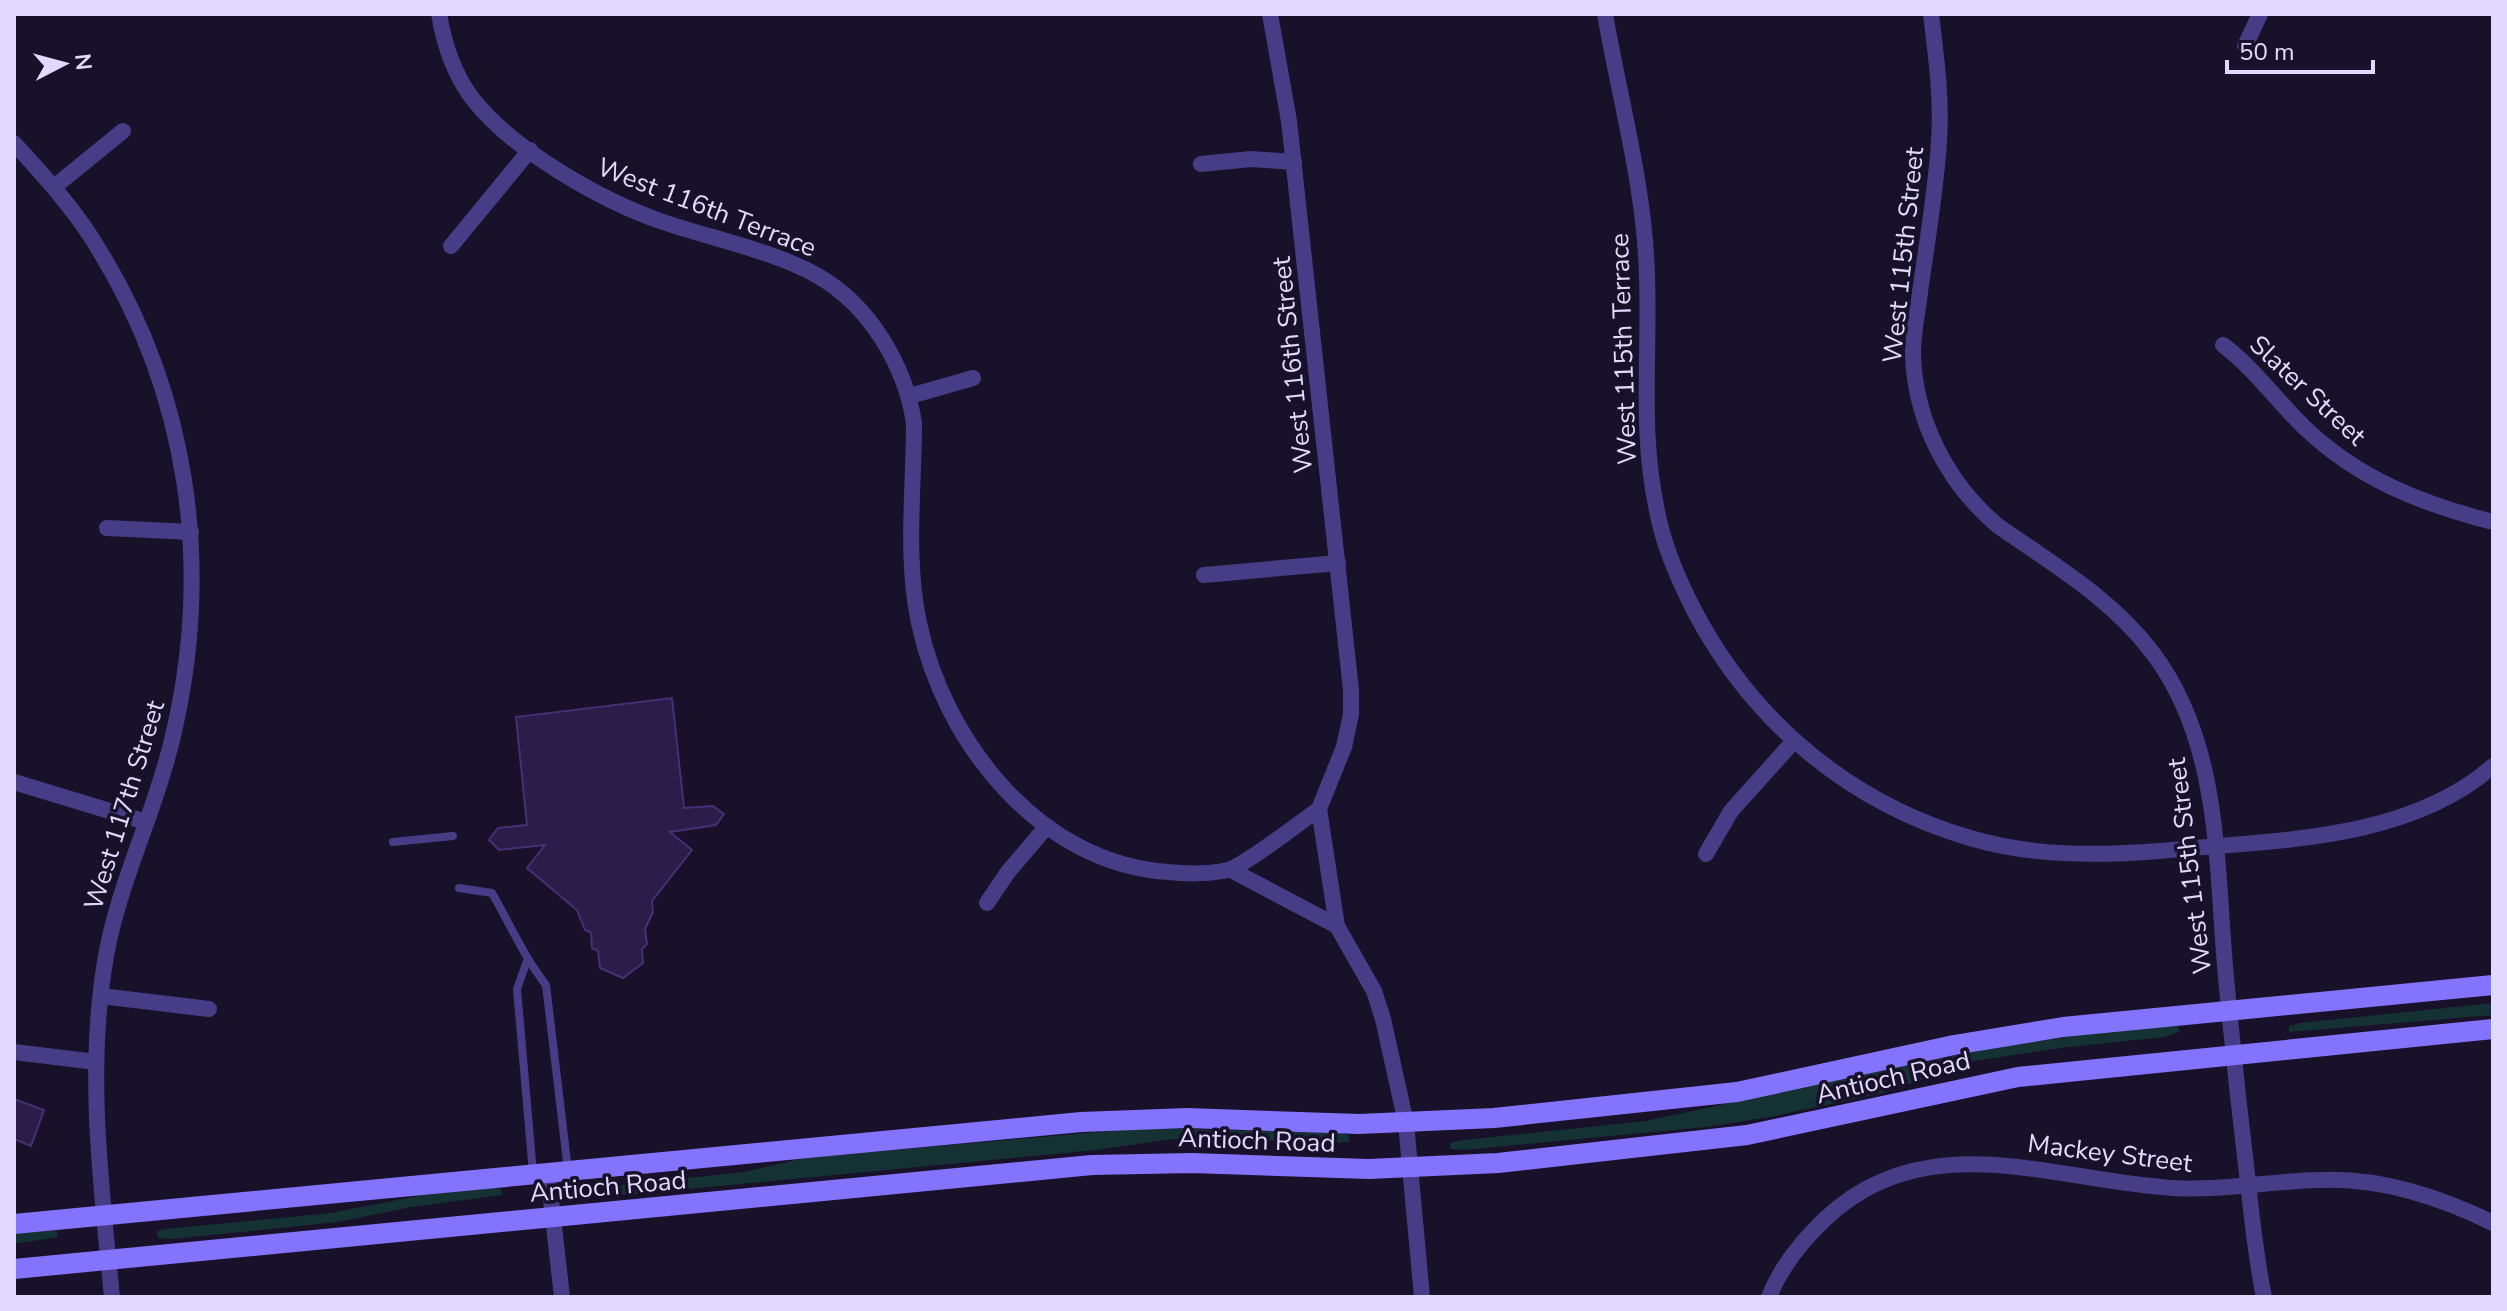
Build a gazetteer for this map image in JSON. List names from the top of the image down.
{
  "streets": {
    "main road": ["Antioch Road"],
    "street": [
      "West 116th Terrace",
      "West 115th Street",
      "West 115th Terrace",
      "West 116th Street",
      "Slater Street",
      "West 117th Street",
      "Mackey Street"
    ]
  },
  "crossings": [
    ["West 116th Terrace", "West 116th Street"],
    ["West 115th Street", "West 115th Terrace"],
    ["West 115th Street", "Antioch Road"],
    ["West 115th Street", "Mackey Street"],
    ["West 117th Street", "Antioch Road"]
  ],
  "scale_bar": "50 m",
  "north": "right"
}
